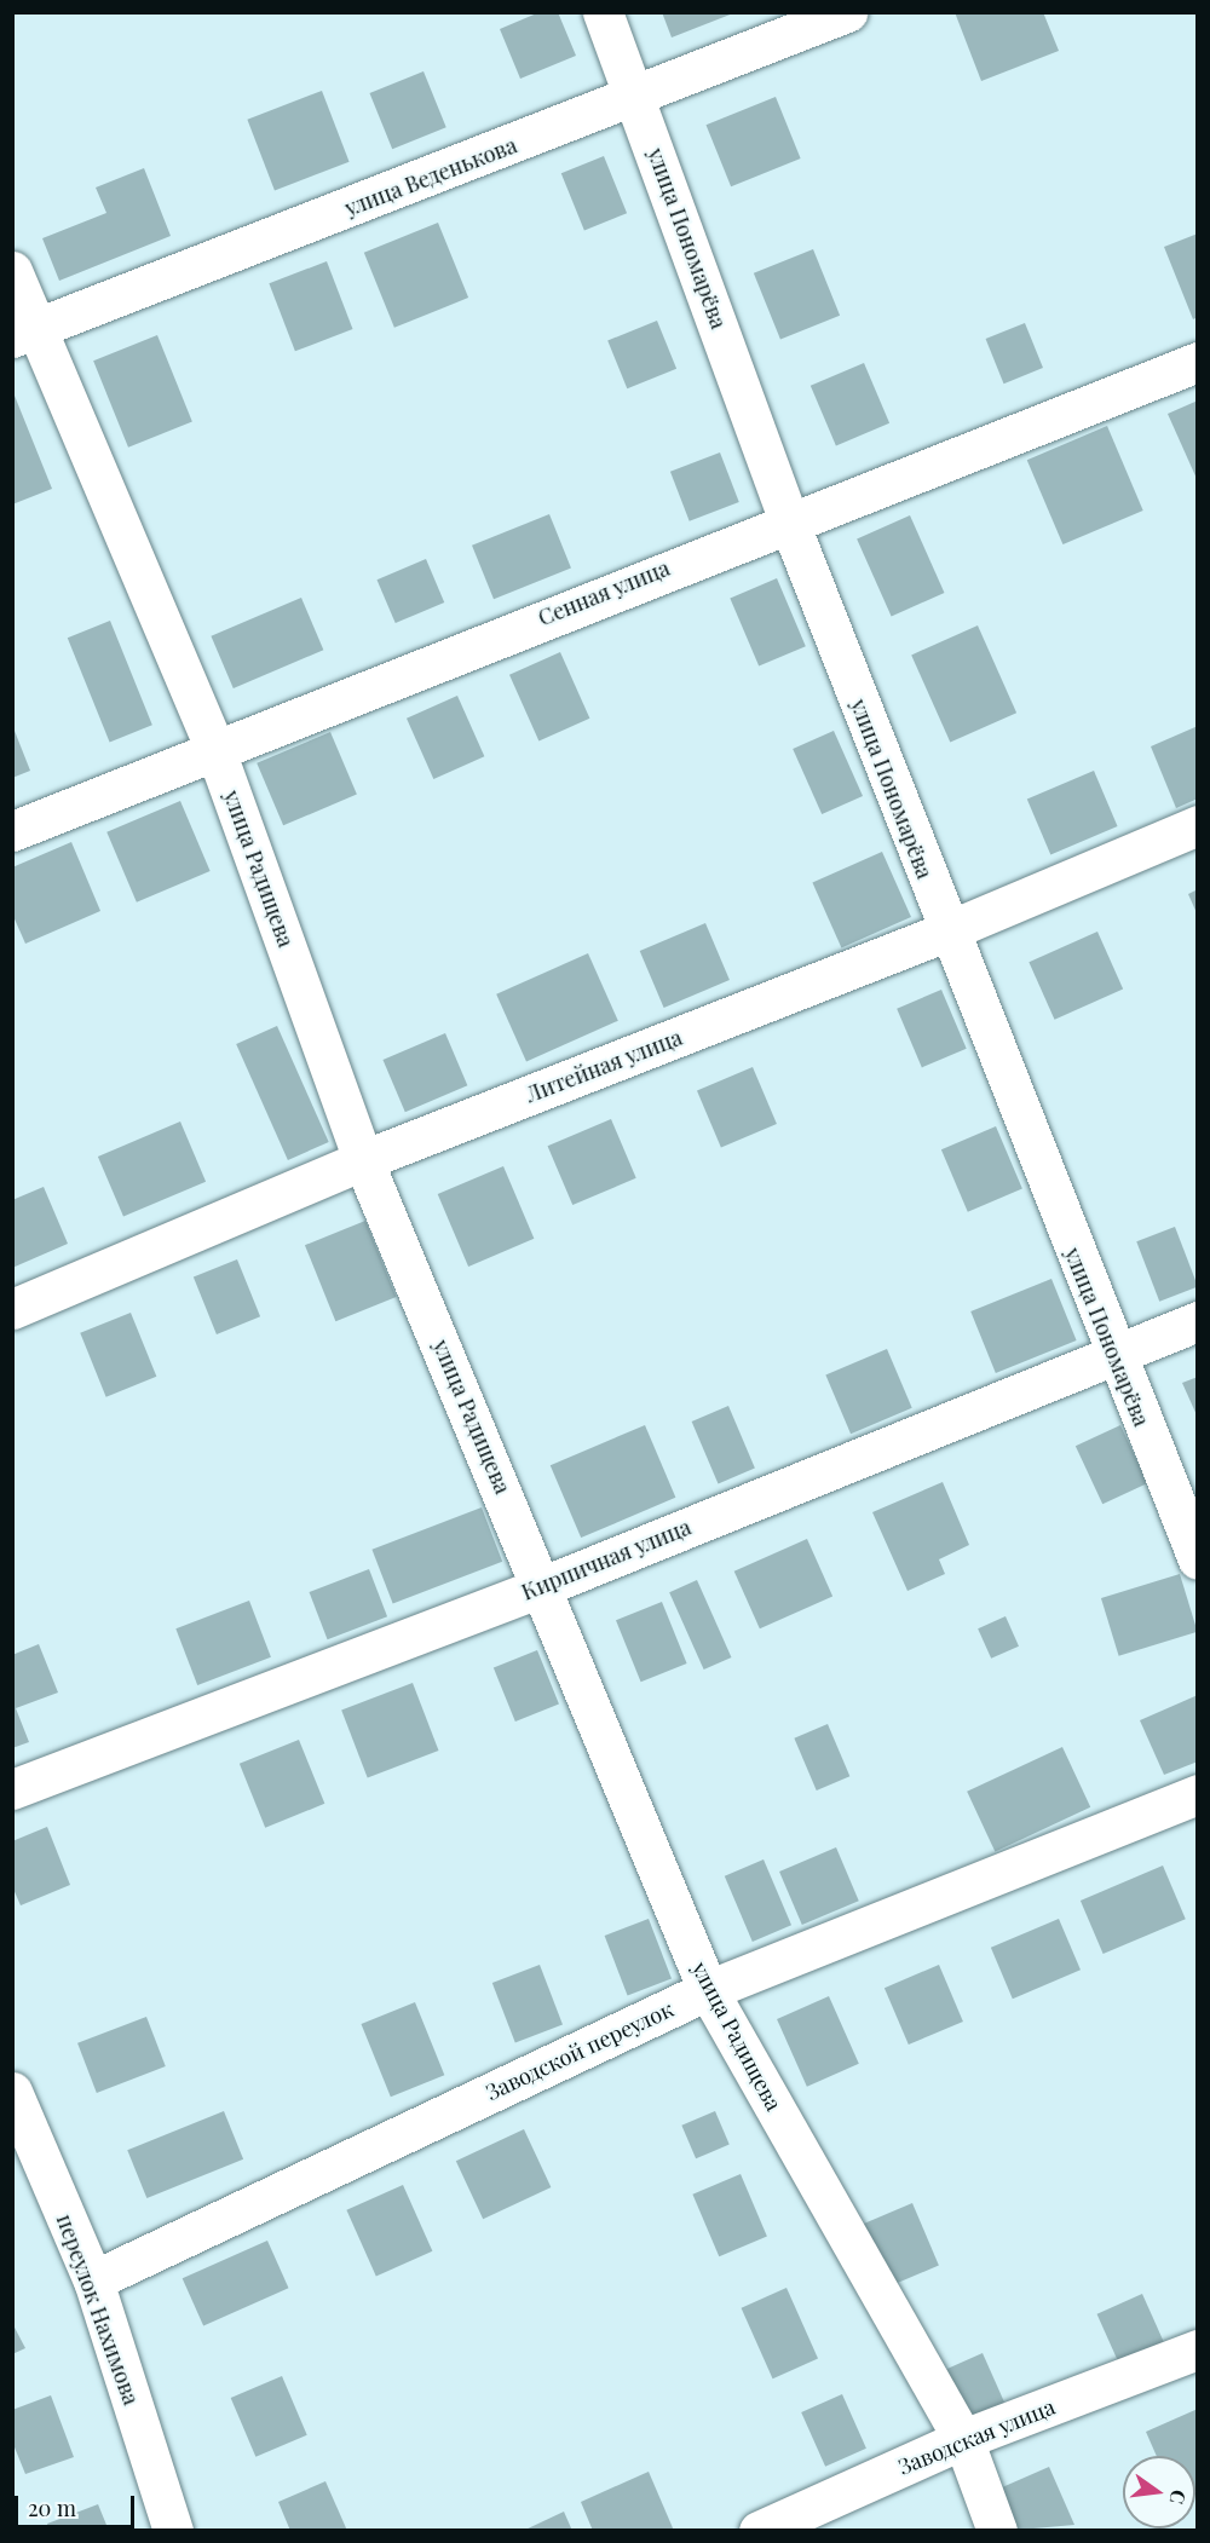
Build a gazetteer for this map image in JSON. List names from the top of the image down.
{
  "streets": {
    "street": [
      "улица Веденькова",
      "улица Пономарёва",
      "Сенная улица",
      "улица Радищева",
      "Литейная улица",
      "Кирпичная улица",
      "Заводской переулок",
      "переулок Нахимова",
      "Заводская улица"
    ]
  },
  "crossings": [
    ["улица Веденькова", "улица Пономарёва"],
    ["улица Веденькова", "улица Радищева"],
    ["улица Пономарёва", "Сенная улица"],
    ["улица Пономарёва", "Литейная улица"],
    ["улица Пономарёва", "Кирпичная улица"],
    ["Сенная улица", "улица Радищева"],
    ["улица Радищева", "Литейная улица"],
    ["улица Радищева", "Кирпичная улица"],
    ["улица Радищева", "Заводской переулок"],
    ["улица Радищева", "Заводская улица"],
    ["Заводской переулок", "переулок Нахимова"]
  ],
  "scale_bar": "20 m",
  "north": "right"
}
